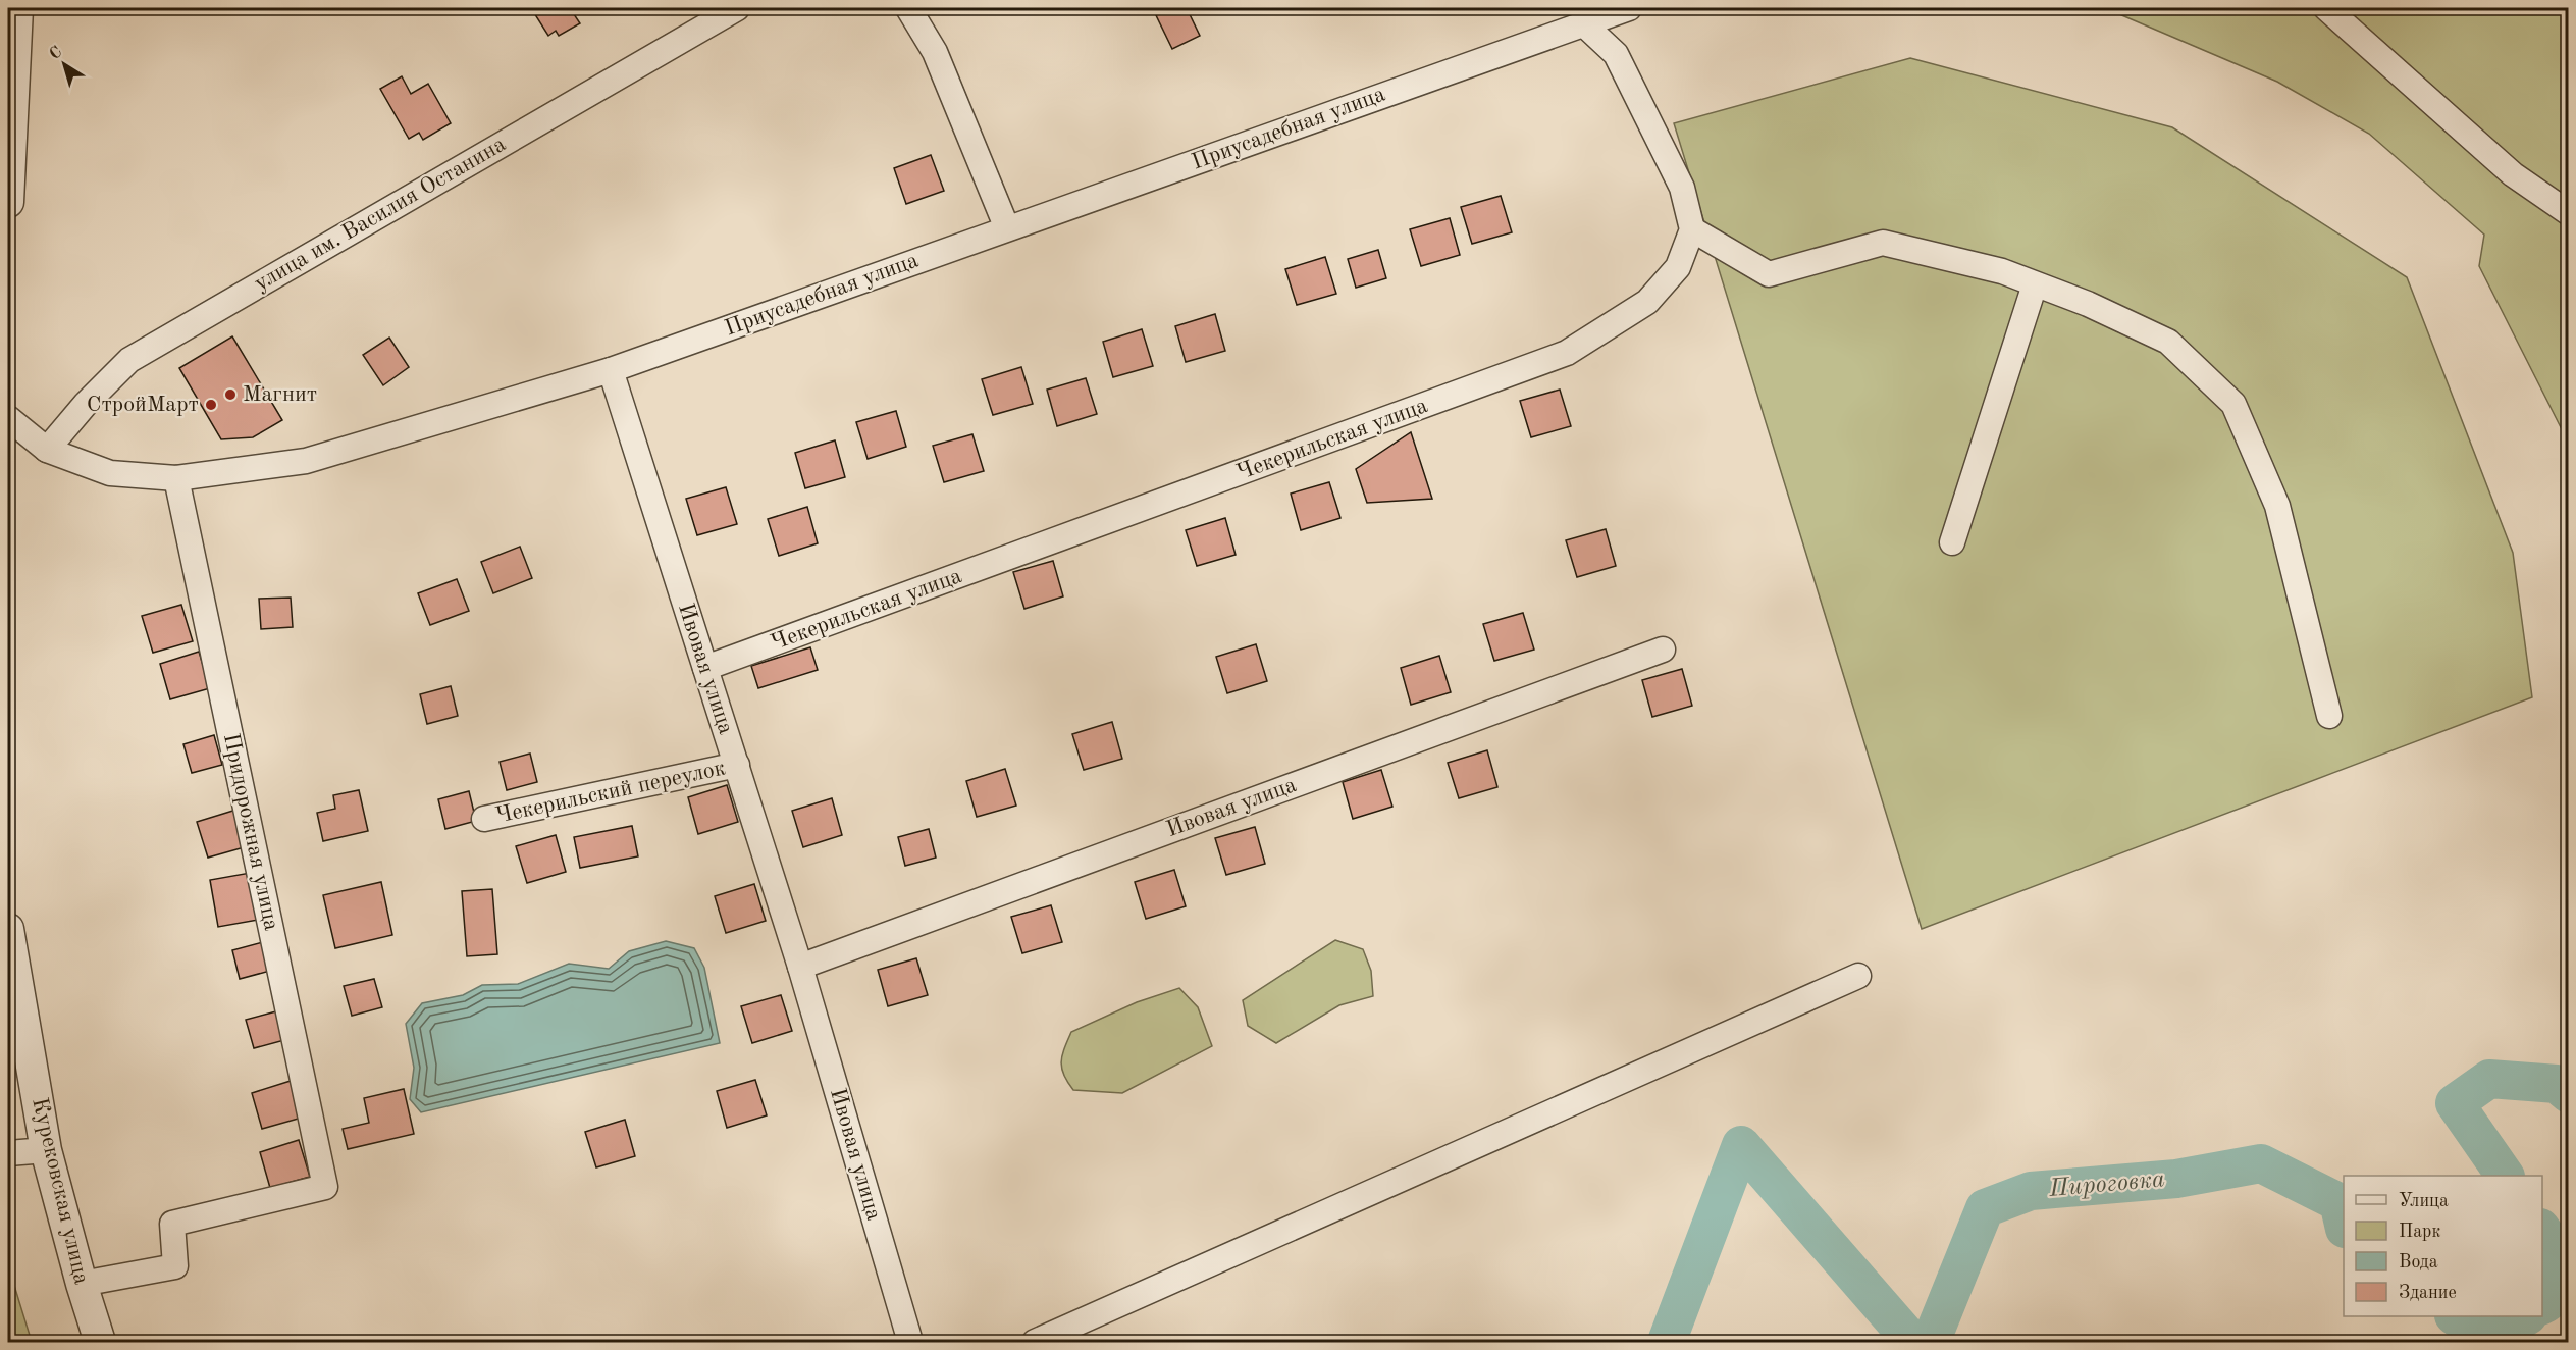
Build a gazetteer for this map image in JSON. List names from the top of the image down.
{
  "streets": {
    "street": [
      "Приусадебная улица",
      "улица им. Василия Останина",
      "Чекерильская улица",
      "Ивовая улица",
      "Чекерильский переулок",
      "Придорожная улица",
      "Курековская улица"
    ]
  },
  "crossings": [
    ["Приусадебная улица", "улица им. Василия Останина"],
    ["Приусадебная улица", "Ивовая улица"],
    ["Приусадебная улица", "Придорожная улица"],
    ["Чекерильская улица", "Ивовая улица"],
    ["Ивовая улица", "Чекерильский переулок"],
    ["Придорожная улица", "Курековская улица"]
  ],
  "water": ["Пироговка"],
  "places": ["Магнит", "СтройМарт"],
  "legend": [
    "Улица",
    "Парк",
    "Вода",
    "Здание"
  ],
  "north": "top left"
}
